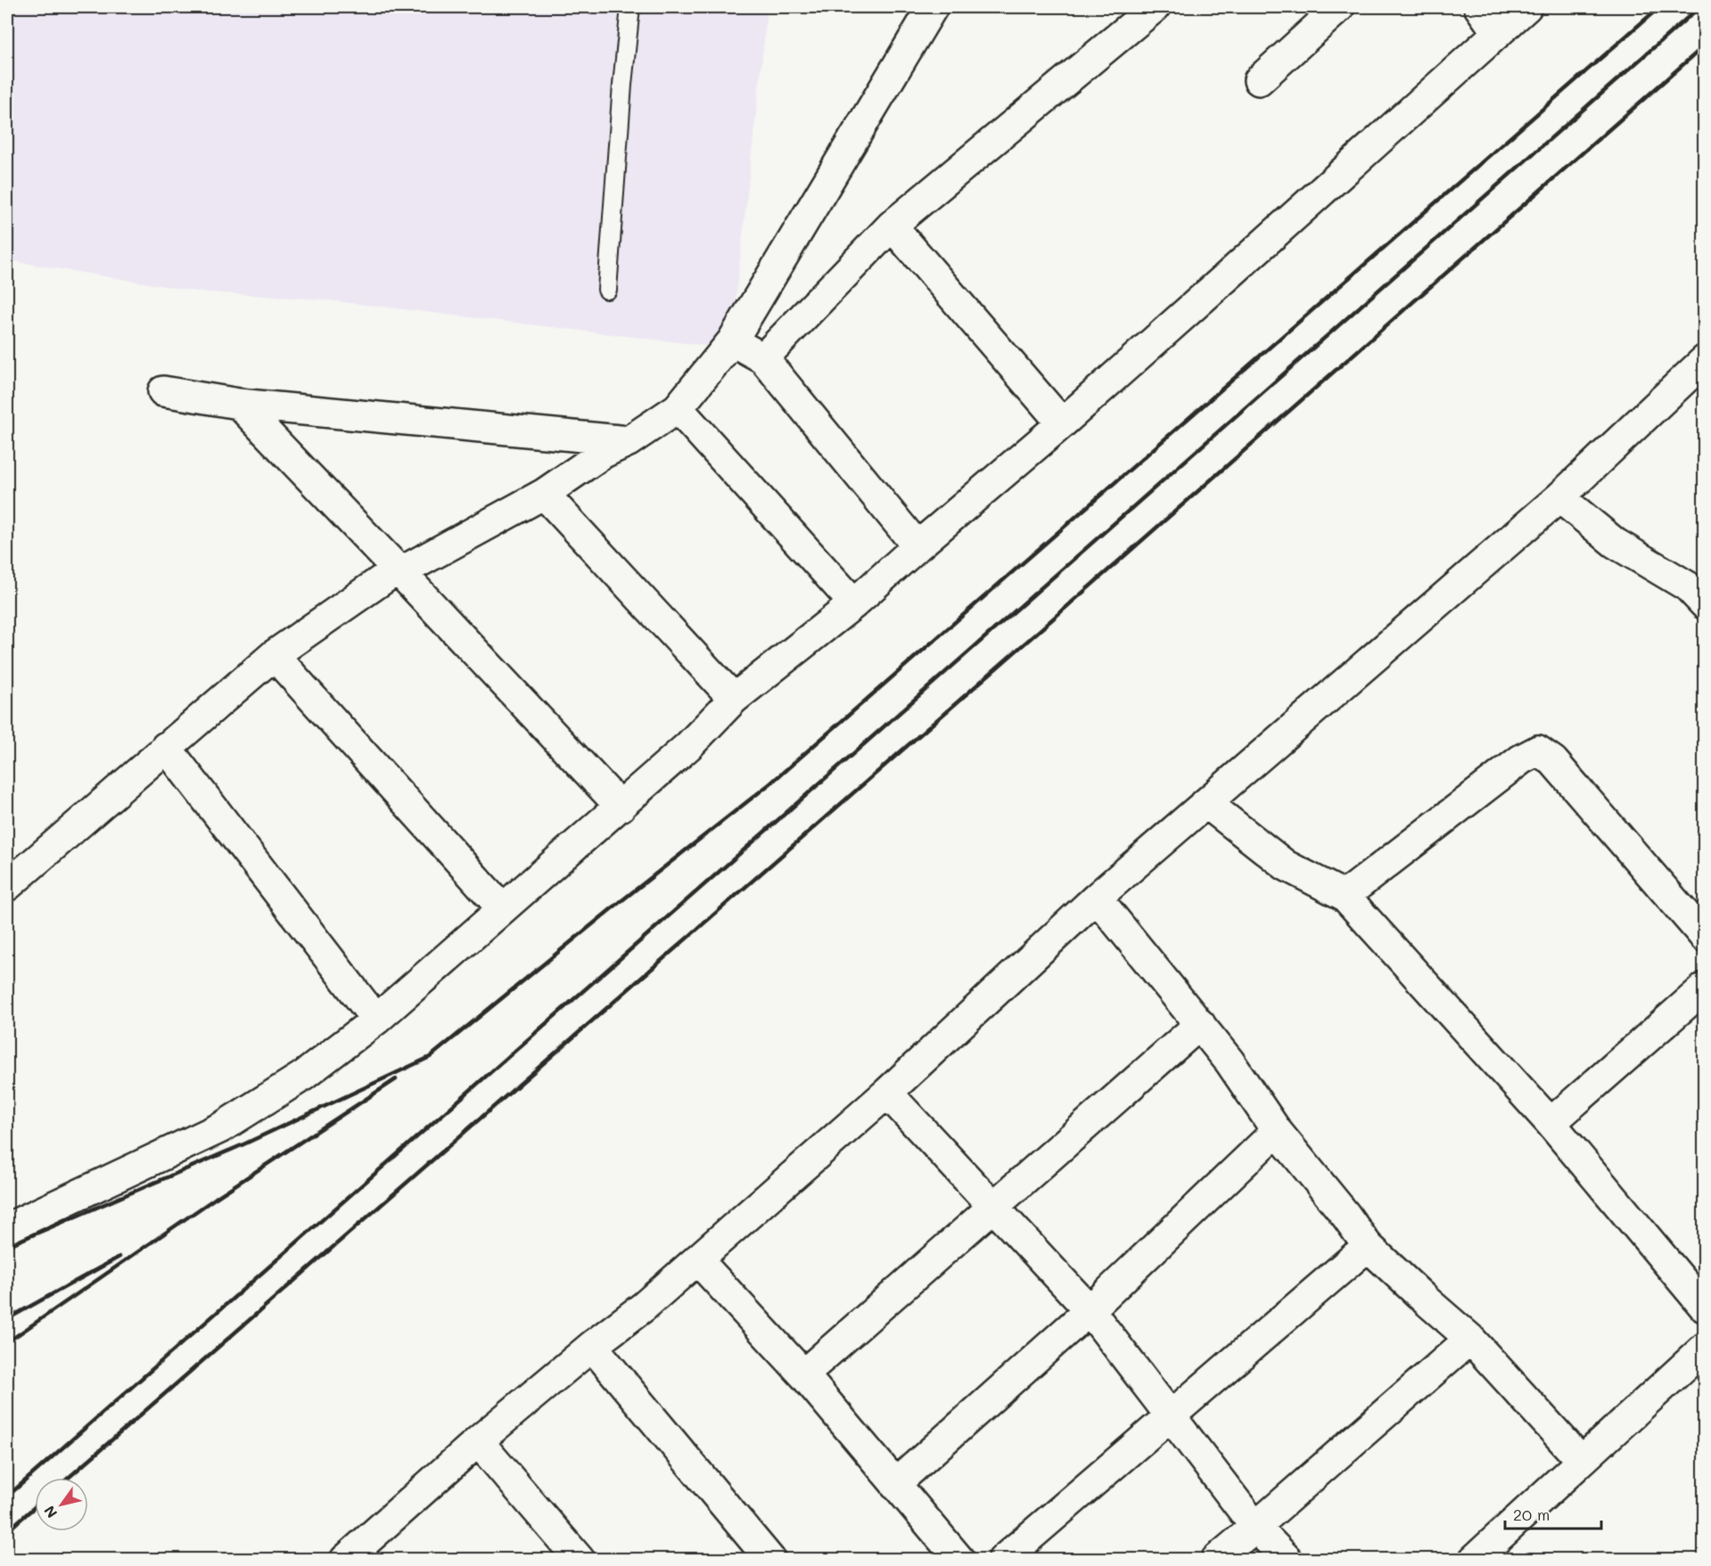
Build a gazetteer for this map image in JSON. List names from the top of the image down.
{
  "scale_bar": "20 m",
  "north": "bottom left"
}
